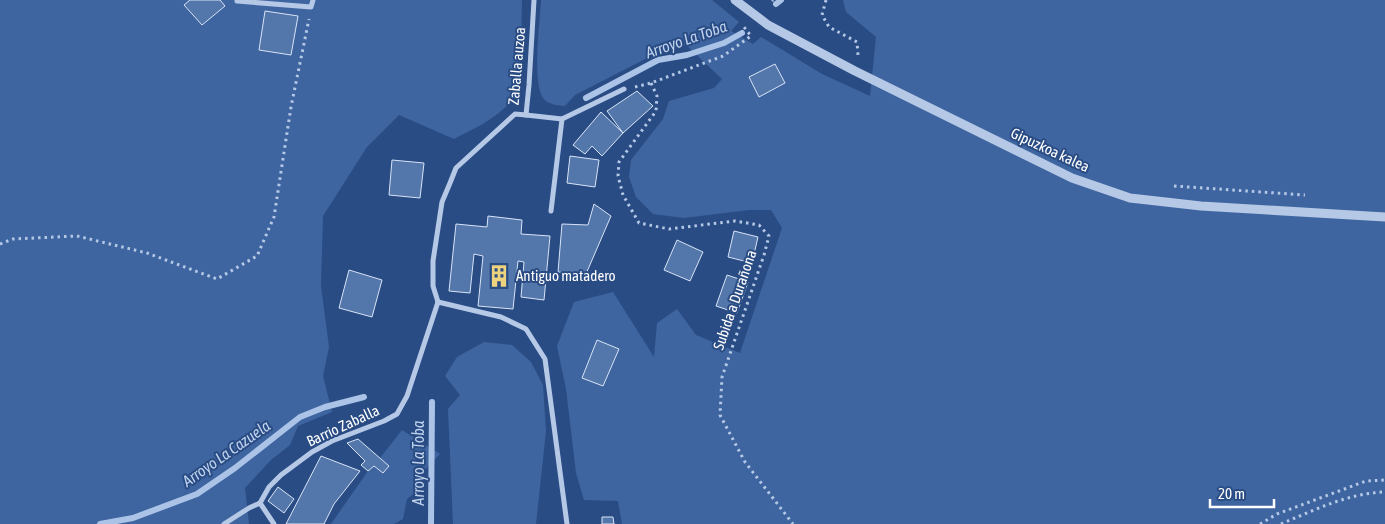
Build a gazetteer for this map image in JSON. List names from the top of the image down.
{
  "streets": {
    "street": ["Zaballa auzoa", "Gipuzkoa kalea", "Barrio Zaballa"],
    "path": ["Subida a Durañona"]
  },
  "crossings": [
    ["Zaballa auzoa", "Barrio Zaballa"]
  ],
  "water": ["Arroyo La Toba", "Arroyo La Cazuela"],
  "places": {
    "building": ["Antiguo matadero"]
  },
  "scale_bar": "20 m"
}
